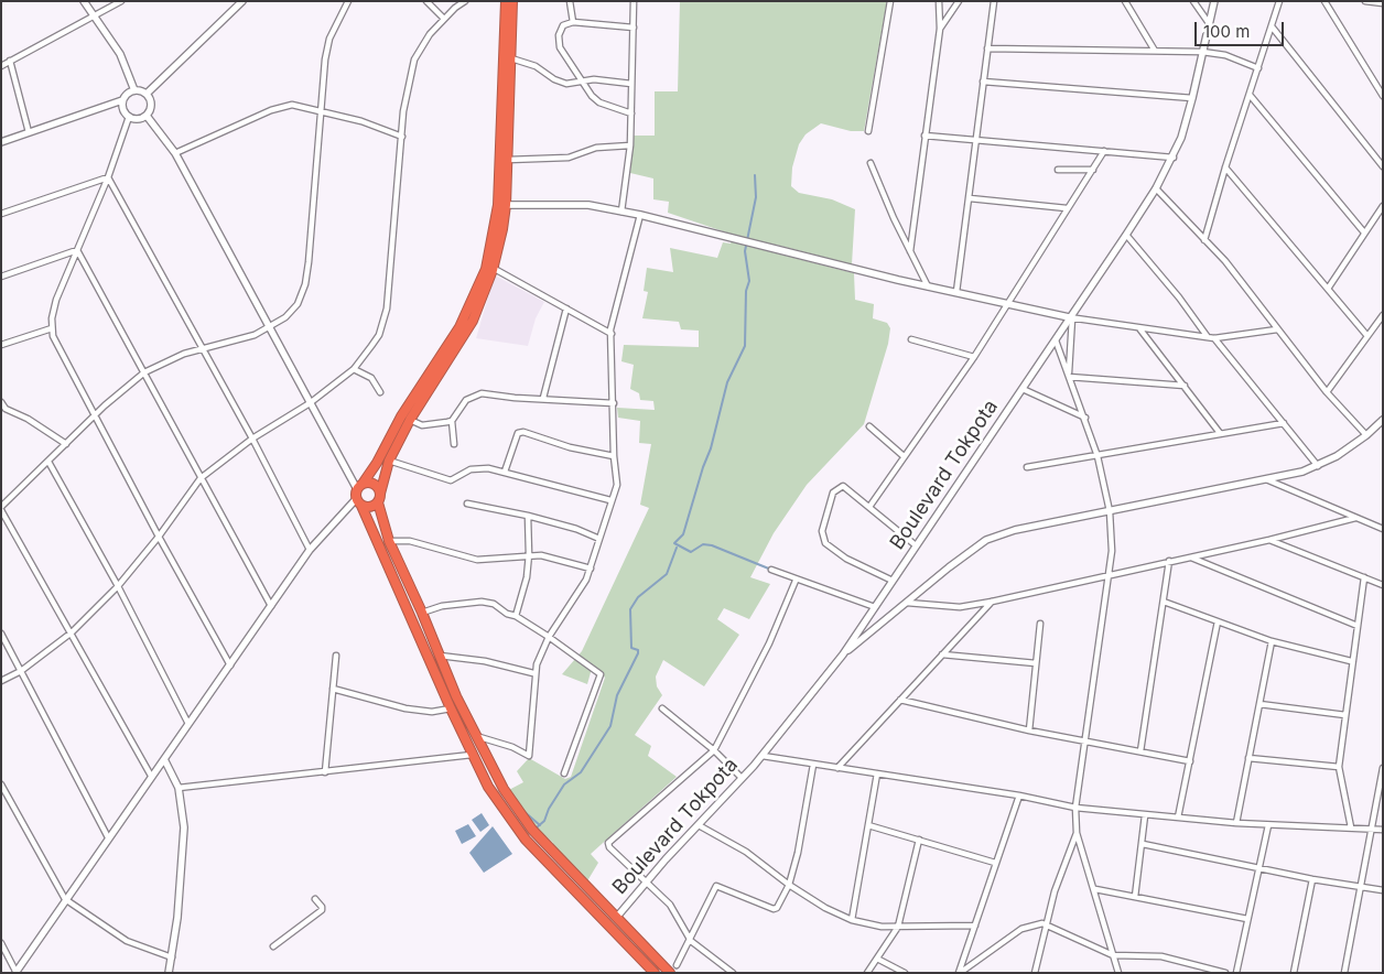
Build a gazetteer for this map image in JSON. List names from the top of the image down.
{
  "streets": {
    "street": ["Boulevard Tokpota"]
  },
  "scale_bar": "100 m"
}
